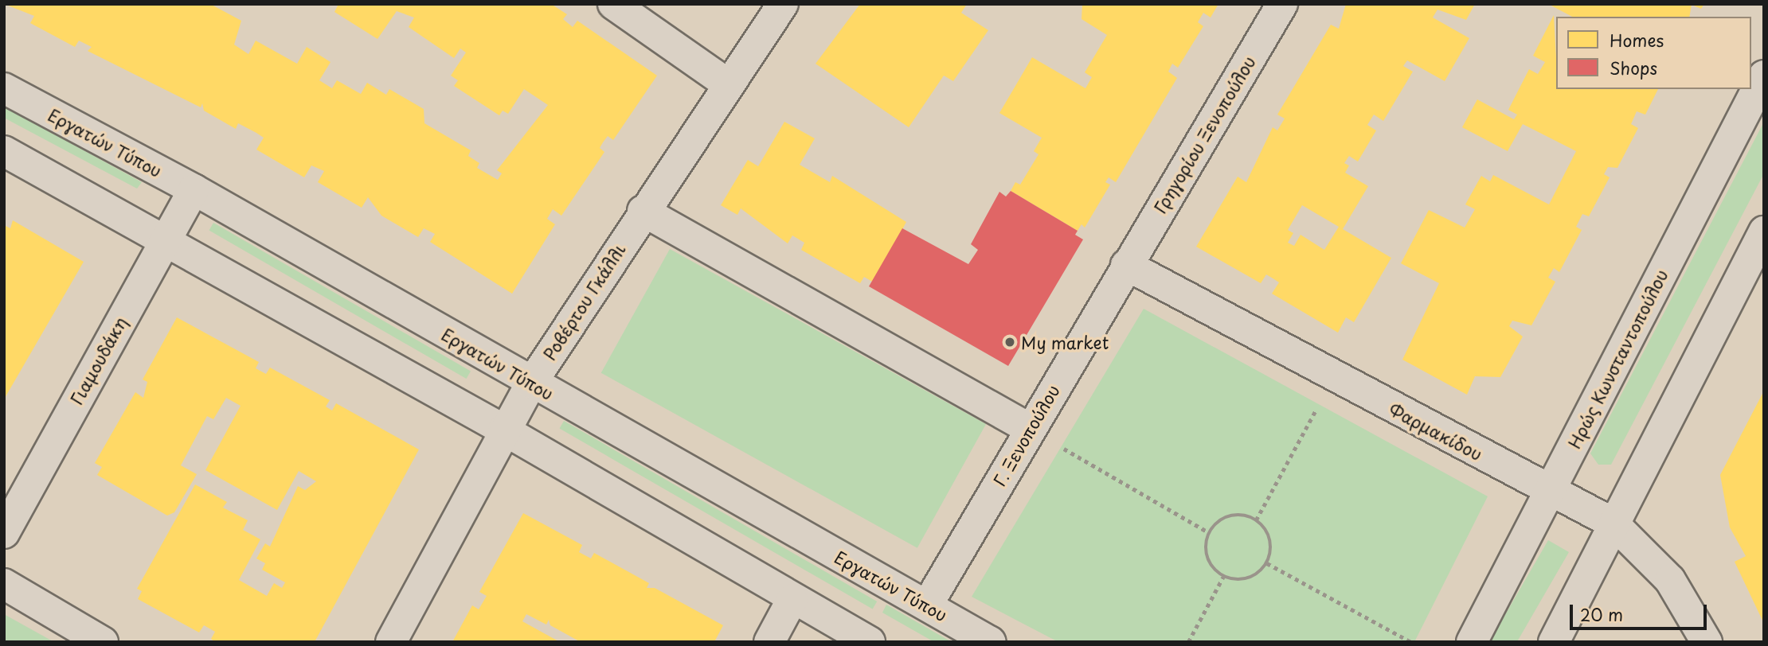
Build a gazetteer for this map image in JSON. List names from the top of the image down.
{
  "streets": {
    "street": [
      "Γρηγορίου Ξενοπούλου",
      "Εργατών Τύπου",
      "Ροβέρτου Γκάλλι",
      "Ηρώς Κωνσταντοπούλου",
      "Γιαμουδάκη",
      "Φαρμακίδου",
      "Γ. Ξενοπούλου"
    ]
  },
  "crossings": [
    ["Γρηγορίου Ξενοπούλου", "Φαρμακίδου"],
    ["Γρηγορίου Ξενοπούλου", "Γ. Ξενοπούλου"],
    ["Εργατών Τύπου", "Ροβέρτου Γκάλλι"],
    ["Εργατών Τύπου", "Γιαμουδάκη"],
    ["Εργατών Τύπου", "Γ. Ξενοπούλου"],
    ["Ηρώς Κωνσταντοπούλου", "Φαρμακίδου"],
    ["Φαρμακίδου", "Γ. Ξενοπούλου"]
  ],
  "places": ["My market"],
  "legend": ["Homes", "Shops"],
  "scale_bar": "20 m"
}
